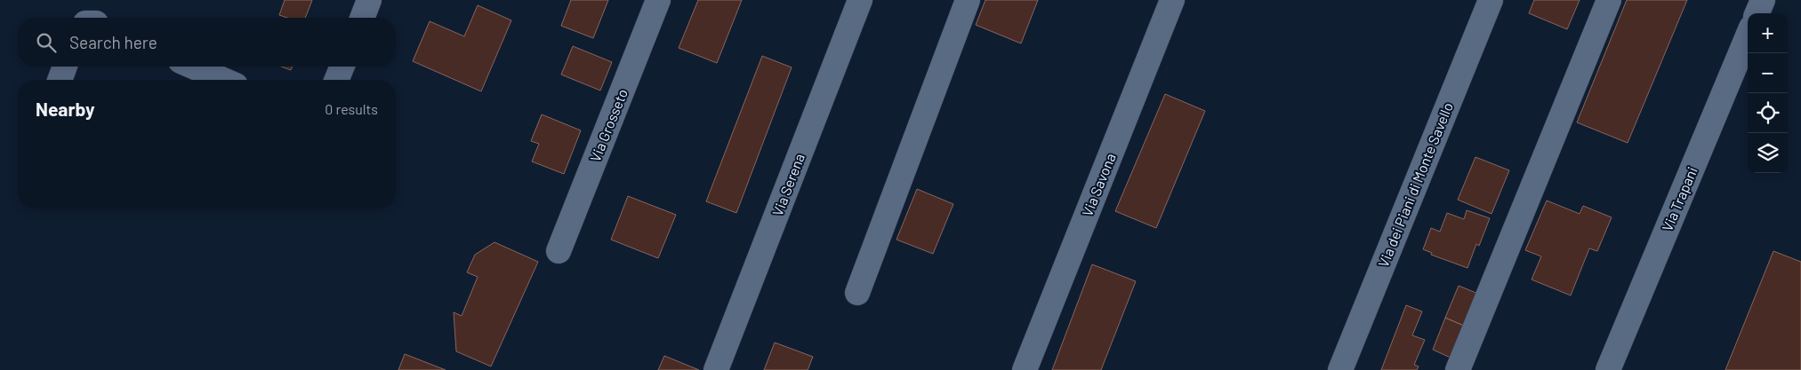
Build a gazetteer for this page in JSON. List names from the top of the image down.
{
  "streets": {
    "street": [
      "Via Grosseto",
      "Via Serena",
      "Via Savona",
      "Via dei Piani di Monte Savello",
      "Via Trapani"
    ]
  },
  "page": {
    "map_buttons": ["+", "−"],
    "search": "Search here",
    "heading": ["Nearby", "0 results"]
  }
}
